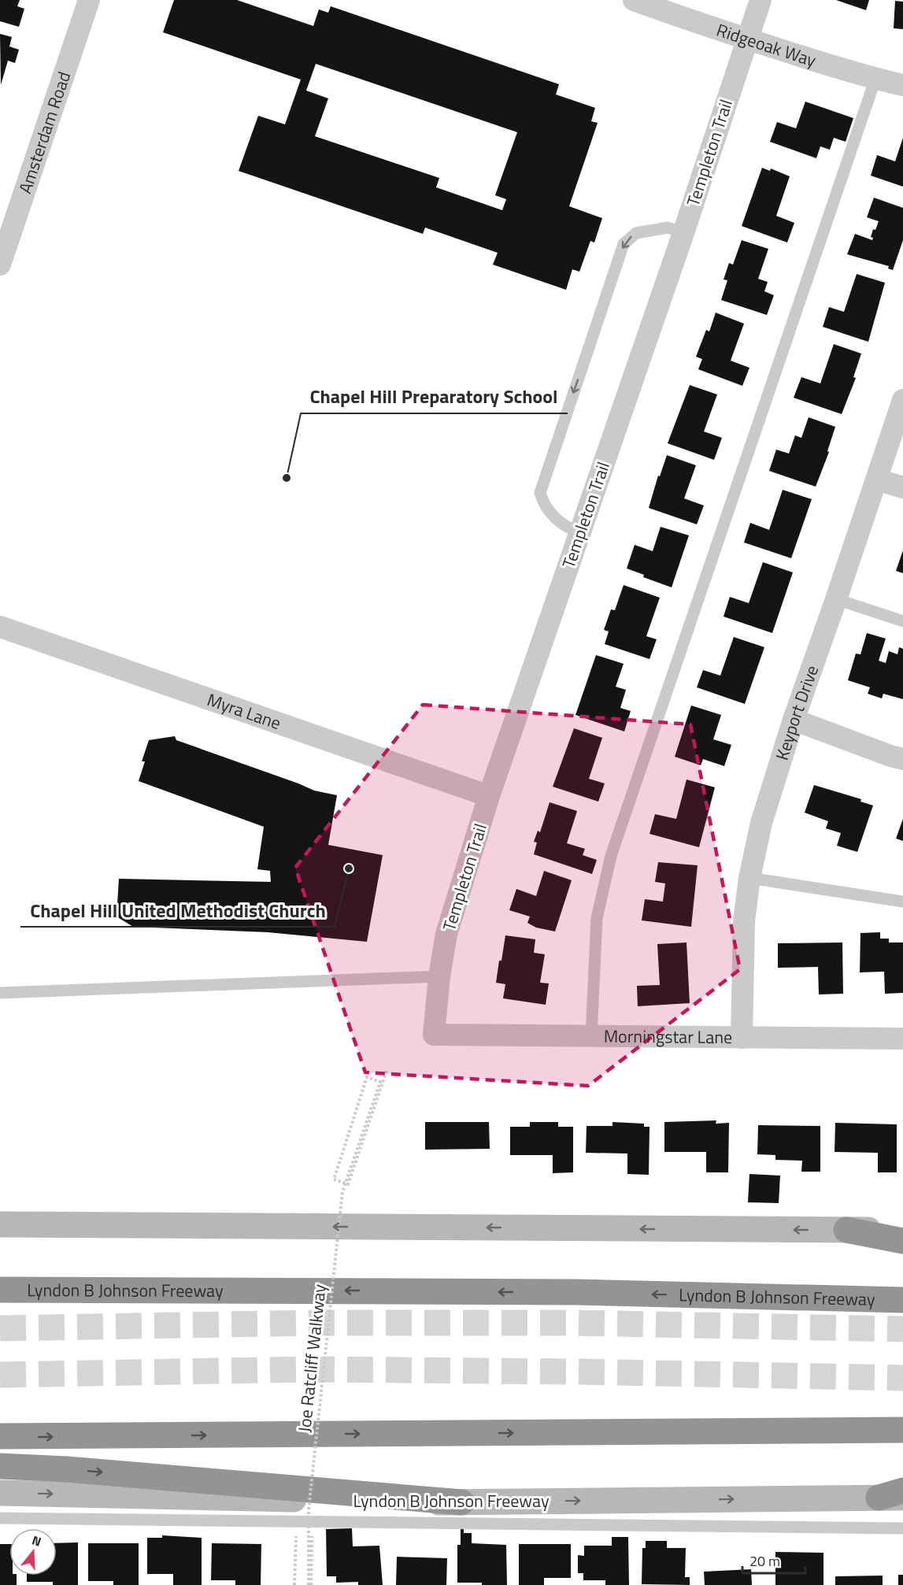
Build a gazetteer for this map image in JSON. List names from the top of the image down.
{
  "streets": {
    "highway": ["Lyndon B Johnson Freeway"],
    "street": [
      "Ridgeoak Way",
      "Amsterdam Road",
      "Templeton Trail",
      "Myra Lane",
      "Keyport Drive",
      "Morningstar Lane"
    ],
    "path": ["Joe Ratcliff Walkway"]
  },
  "crossings": [
    ["Ridgeoak Way", "Templeton Trail"],
    ["Templeton Trail", "Myra Lane"],
    ["Templeton Trail", "Morningstar Lane"],
    ["Keyport Drive", "Morningstar Lane"]
  ],
  "places": ["Chapel Hill Preparatory School", "Chapel Hill United Methodist Church"],
  "scale_bar": "20 m",
  "north": "top"
}
